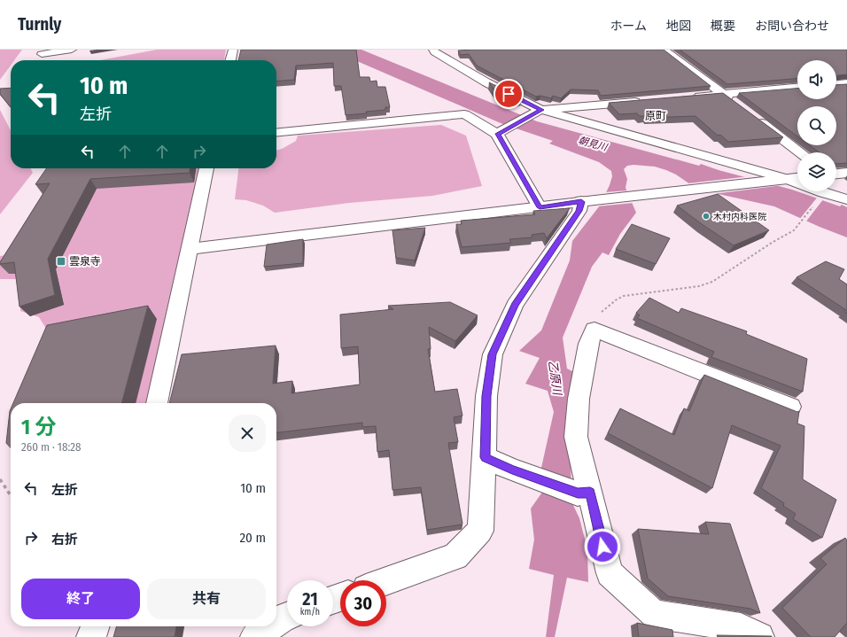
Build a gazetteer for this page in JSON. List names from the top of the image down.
{
  "districts": ["原町"],
  "water": ["朝見川", "乙原川"],
  "places": {
    "other": ["木村内科医院"],
    "transit": ["雲泉寺"]
  },
  "page": {
    "header": "Turnly",
    "nav": [
      "ホーム",
      "地図",
      "概要",
      "お問い合わせ"
    ],
    "turn": ["10 m", "左折"],
    "heading": ["1 分", "260 m · 18:28"],
    "list": [
      {
        "name": "左折",
        "value": "10 m"
      },
      {
        "name": "右折",
        "value": "20 m"
      }
    ],
    "buttons": ["終了", "共有"],
    "speed": "21 km/h",
    "limit": "30"
  }
}
